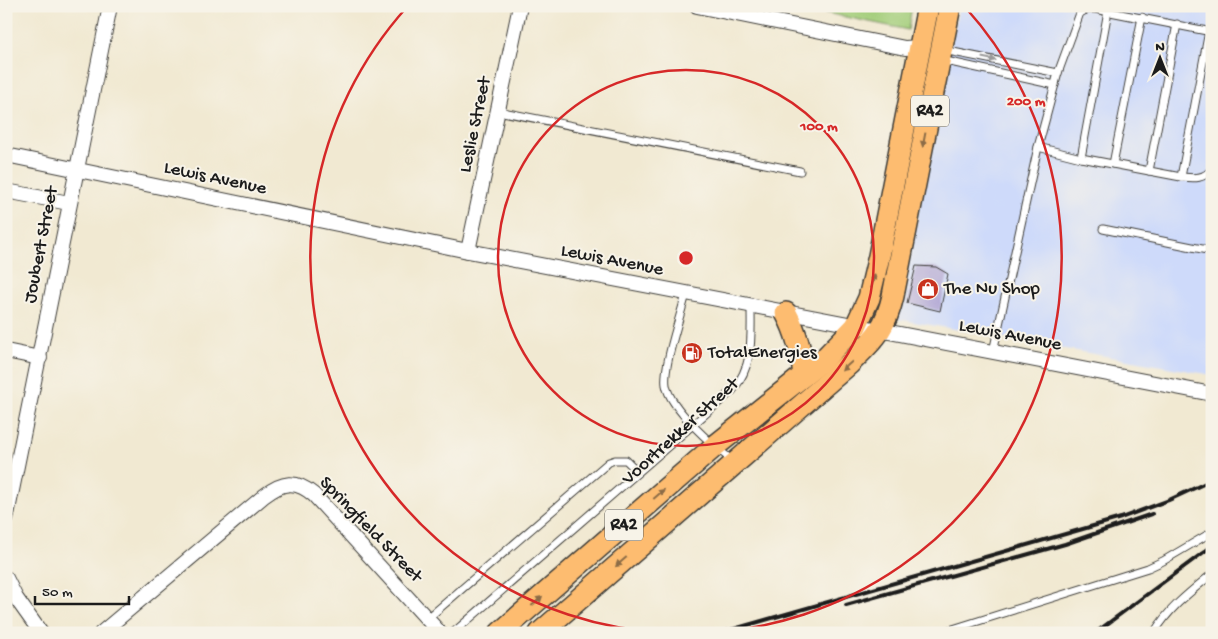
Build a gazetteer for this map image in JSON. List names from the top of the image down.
{
  "streets": {
    "main road": ["R42"],
    "street": [
      "Leslie Street",
      "Lewis Avenue",
      "Joubert Street",
      "Springfield Street"
    ],
    "lane": ["Voortrekker Street"]
  },
  "crossings": [
    ["R42", "Lewis Avenue"],
    ["Leslie Street", "Lewis Avenue"],
    ["Lewis Avenue", "Joubert Street"],
    ["Lewis Avenue", "Voortrekker Street"]
  ],
  "places": {
    "shop": ["The Nu Shop"],
    "fuel station": ["TotalEnergies"]
  },
  "scale_bar": "50 m",
  "north": "top",
  "rings": ["200 m", "100 m"]
}
